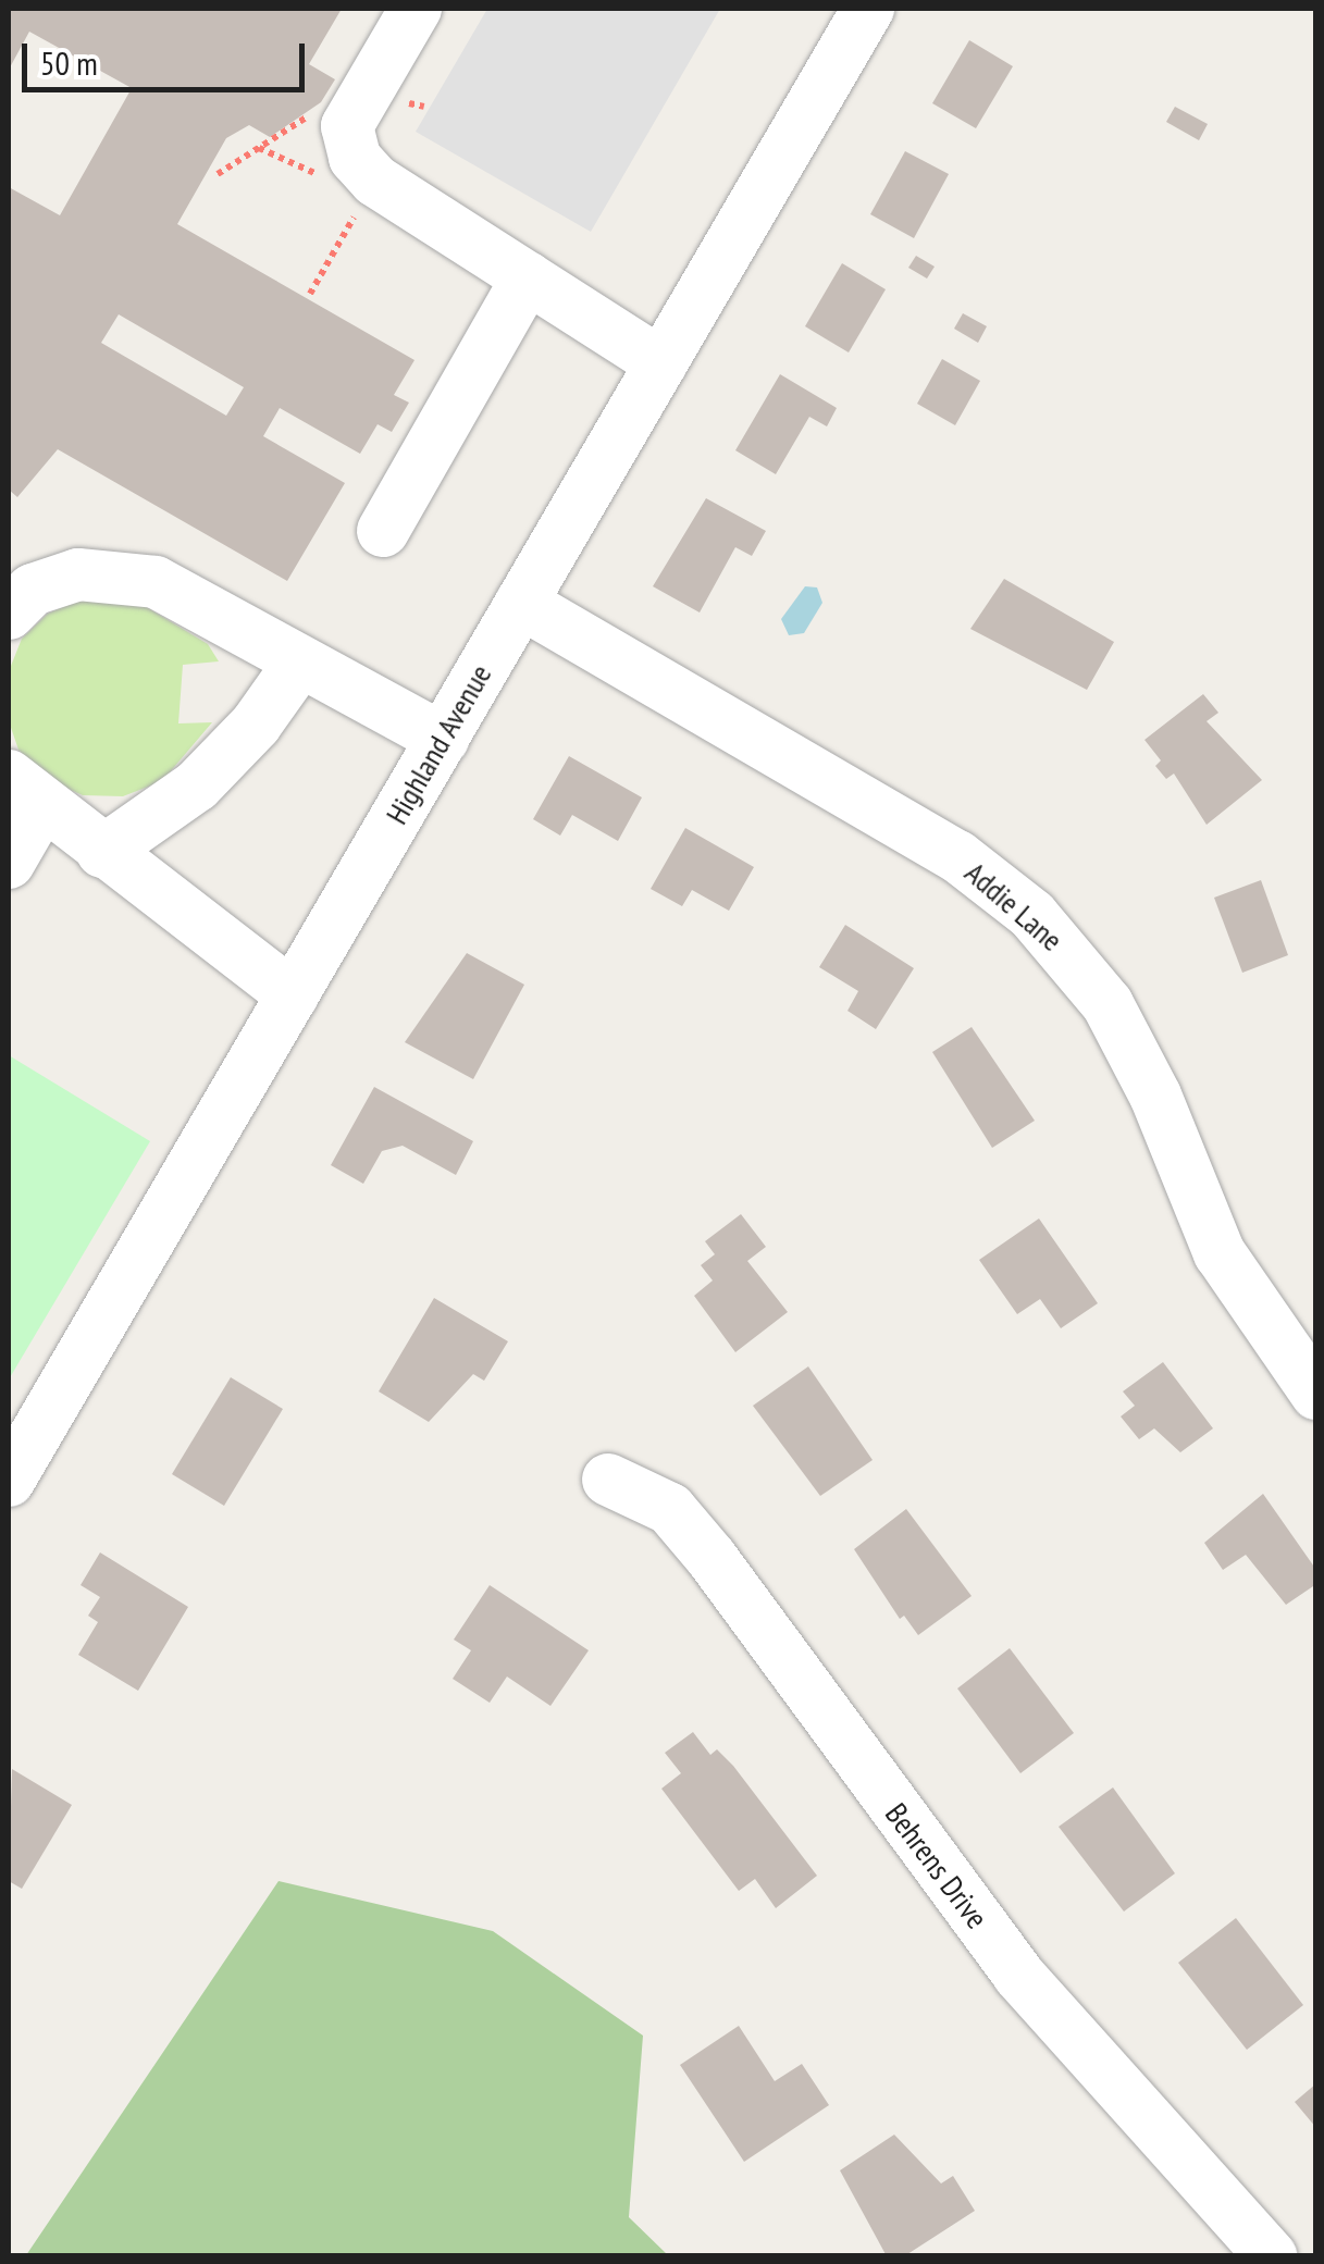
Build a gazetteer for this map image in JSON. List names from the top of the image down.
{
  "streets": {
    "street": ["Highland Avenue", "Addie Lane", "Behrens Drive"]
  },
  "crossings": [
    ["Highland Avenue", "Addie Lane"]
  ],
  "scale_bar": "50 m"
}
